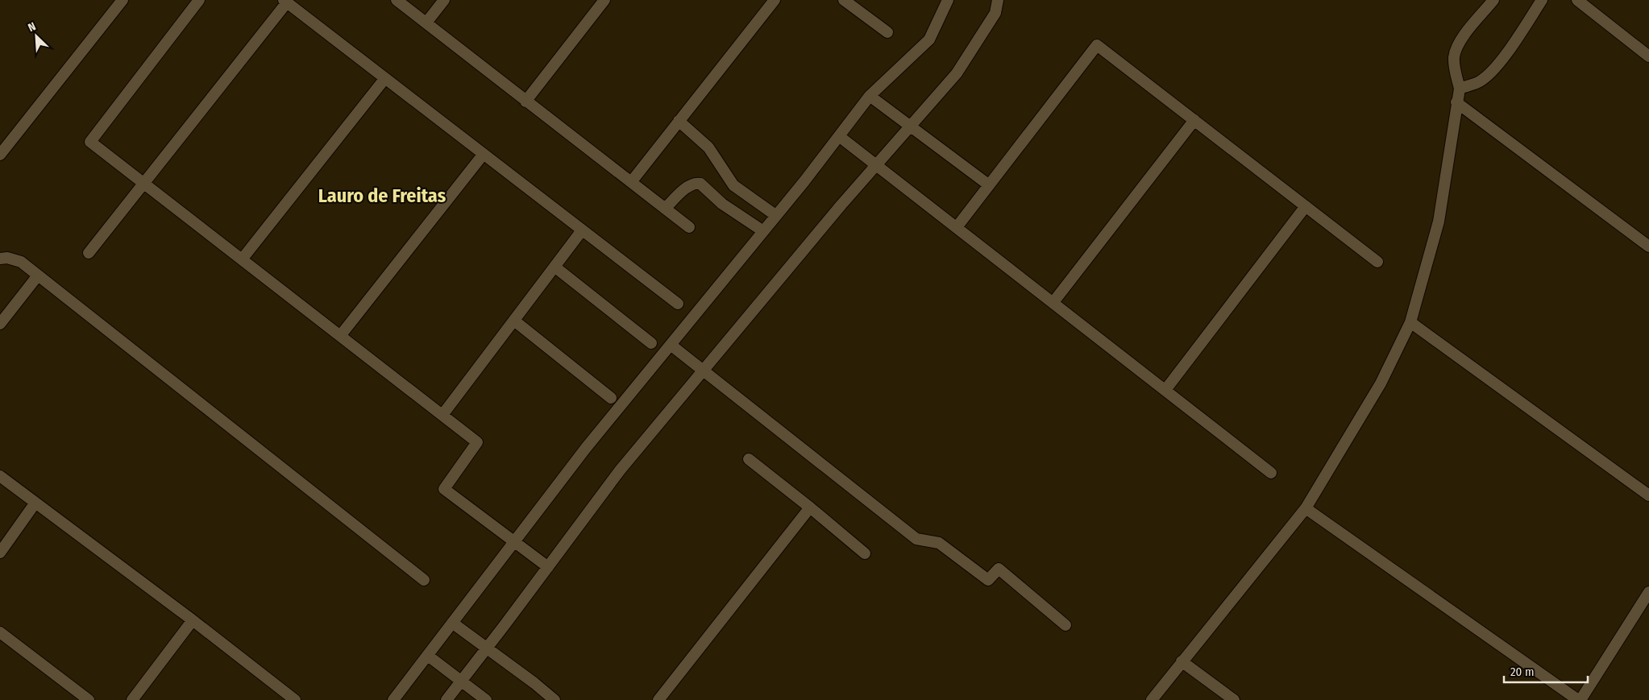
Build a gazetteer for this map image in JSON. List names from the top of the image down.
{
  "districts": ["Lauro de Freitas"],
  "scale_bar": "20 m",
  "north": "top left"
}
